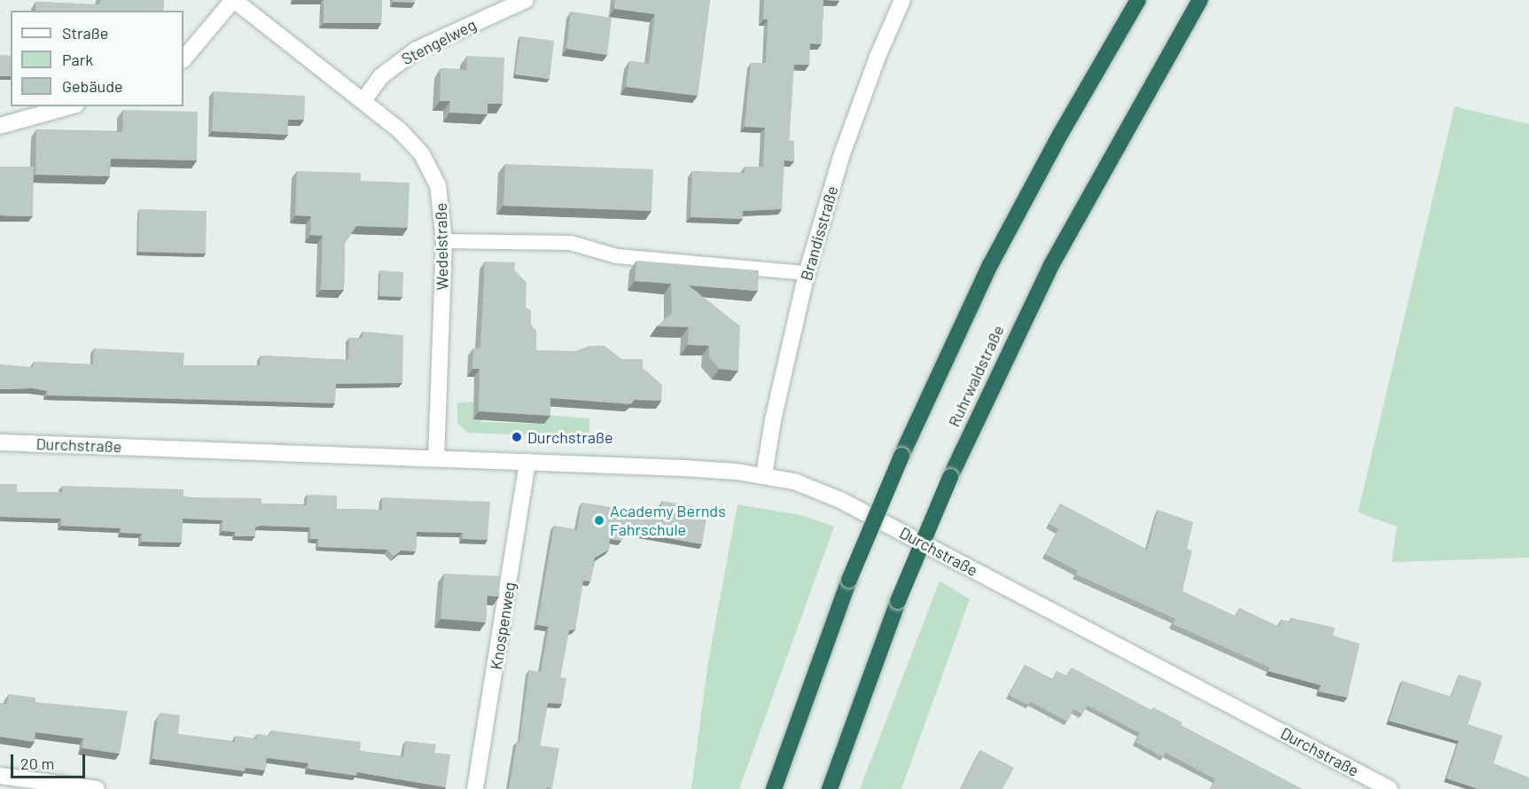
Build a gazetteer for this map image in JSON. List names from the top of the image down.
{
  "streets": {
    "highway": ["Ruhrwaldstraße"],
    "street": [
      "Stengelweg",
      "Brandisstraße",
      "Wedelstraße",
      "Durchstraße",
      "Knospenweg"
    ]
  },
  "crossings": [
    ["Stengelweg", "Wedelstraße"],
    ["Brandisstraße", "Durchstraße"],
    ["Wedelstraße", "Durchstraße"],
    ["Durchstraße", "Knospenweg"]
  ],
  "places": ["Durchstraße", "Academy Bernds Fahrschule"],
  "legend": ["Straße", "Park", "Gebäude"],
  "scale_bar": "20 m"
}
